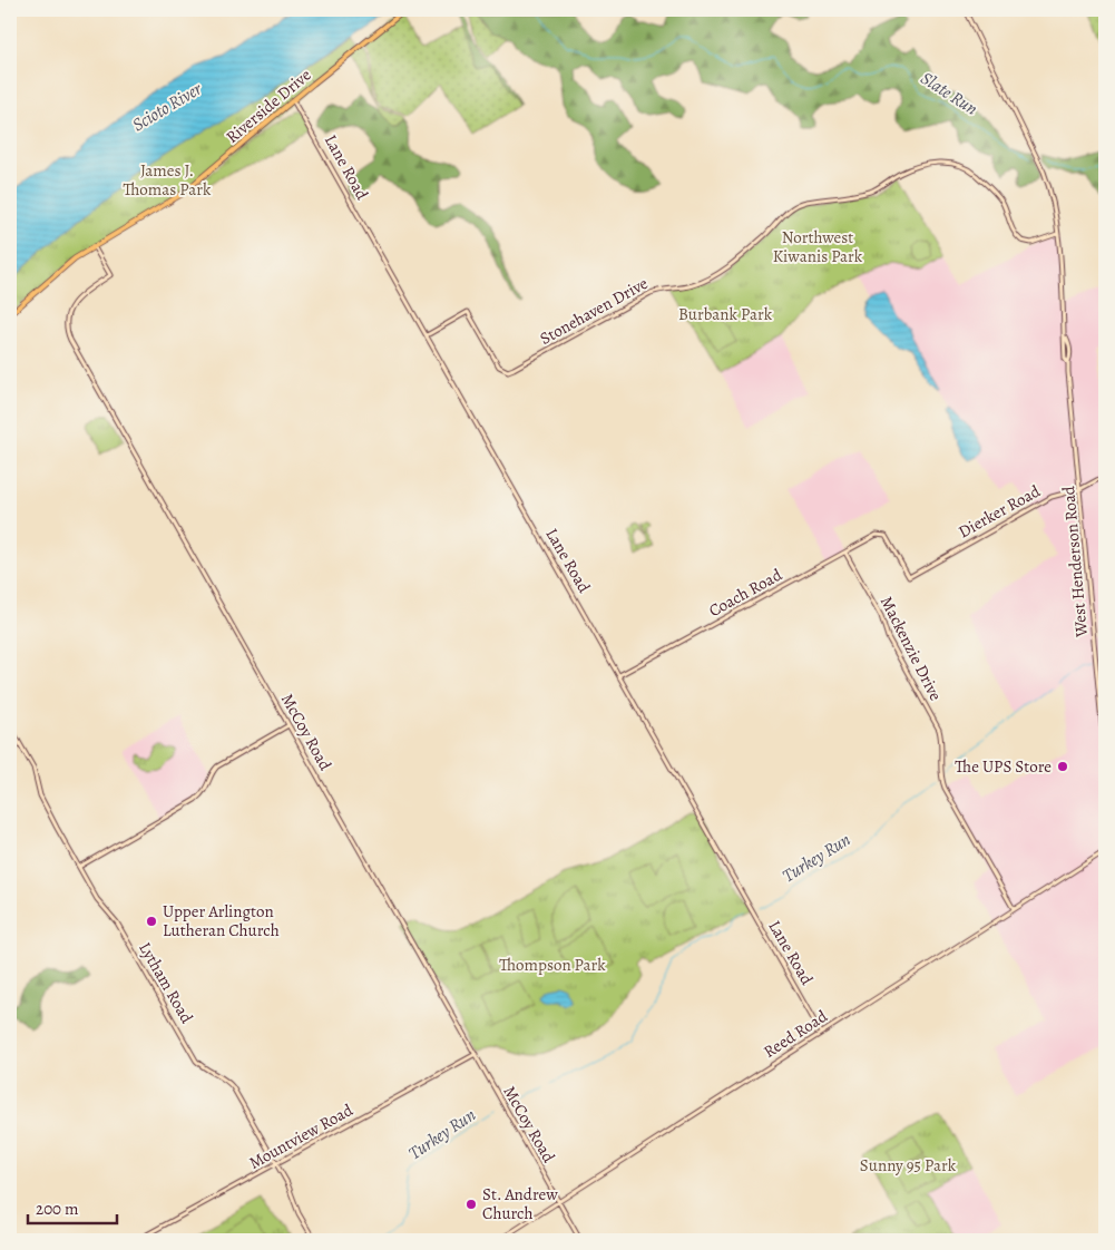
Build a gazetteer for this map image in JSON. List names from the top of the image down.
{
  "streets": {
    "main road": ["Riverside Drive"],
    "street": [
      "Lane Road",
      "Stonehaven Drive",
      "Dierker Road",
      "West Henderson Road",
      "Coach Road",
      "Mackenzie Drive",
      "McCoy Road",
      "Lytham Road",
      "Reed Road",
      "Mountview Road"
    ]
  },
  "crossings": [
    ["Riverside Drive", "Lane Road"],
    ["Riverside Drive", "McCoy Road"],
    ["Lane Road", "Stonehaven Drive"],
    ["Lane Road", "Coach Road"],
    ["Lane Road", "Reed Road"],
    ["Stonehaven Drive", "West Henderson Road"],
    ["Dierker Road", "West Henderson Road"],
    ["Dierker Road", "Coach Road"],
    ["Coach Road", "Mackenzie Drive"],
    ["Mackenzie Drive", "Reed Road"],
    ["McCoy Road", "Reed Road"],
    ["McCoy Road", "Mountview Road"],
    ["Lytham Road", "Mountview Road"]
  ],
  "water": ["Slate Run", "Scioto River", "Turkey Run"],
  "parks": [
    "James J. Thomas Park",
    "Northwest Kiwanis Park",
    "Burbank Park",
    "Thompson Park",
    "Sunny 95 Park"
  ],
  "places": ["The UPS Store", "Upper Arlington Lutheran Church", "St. Andrew Church"],
  "scale_bar": "200 m"
}
